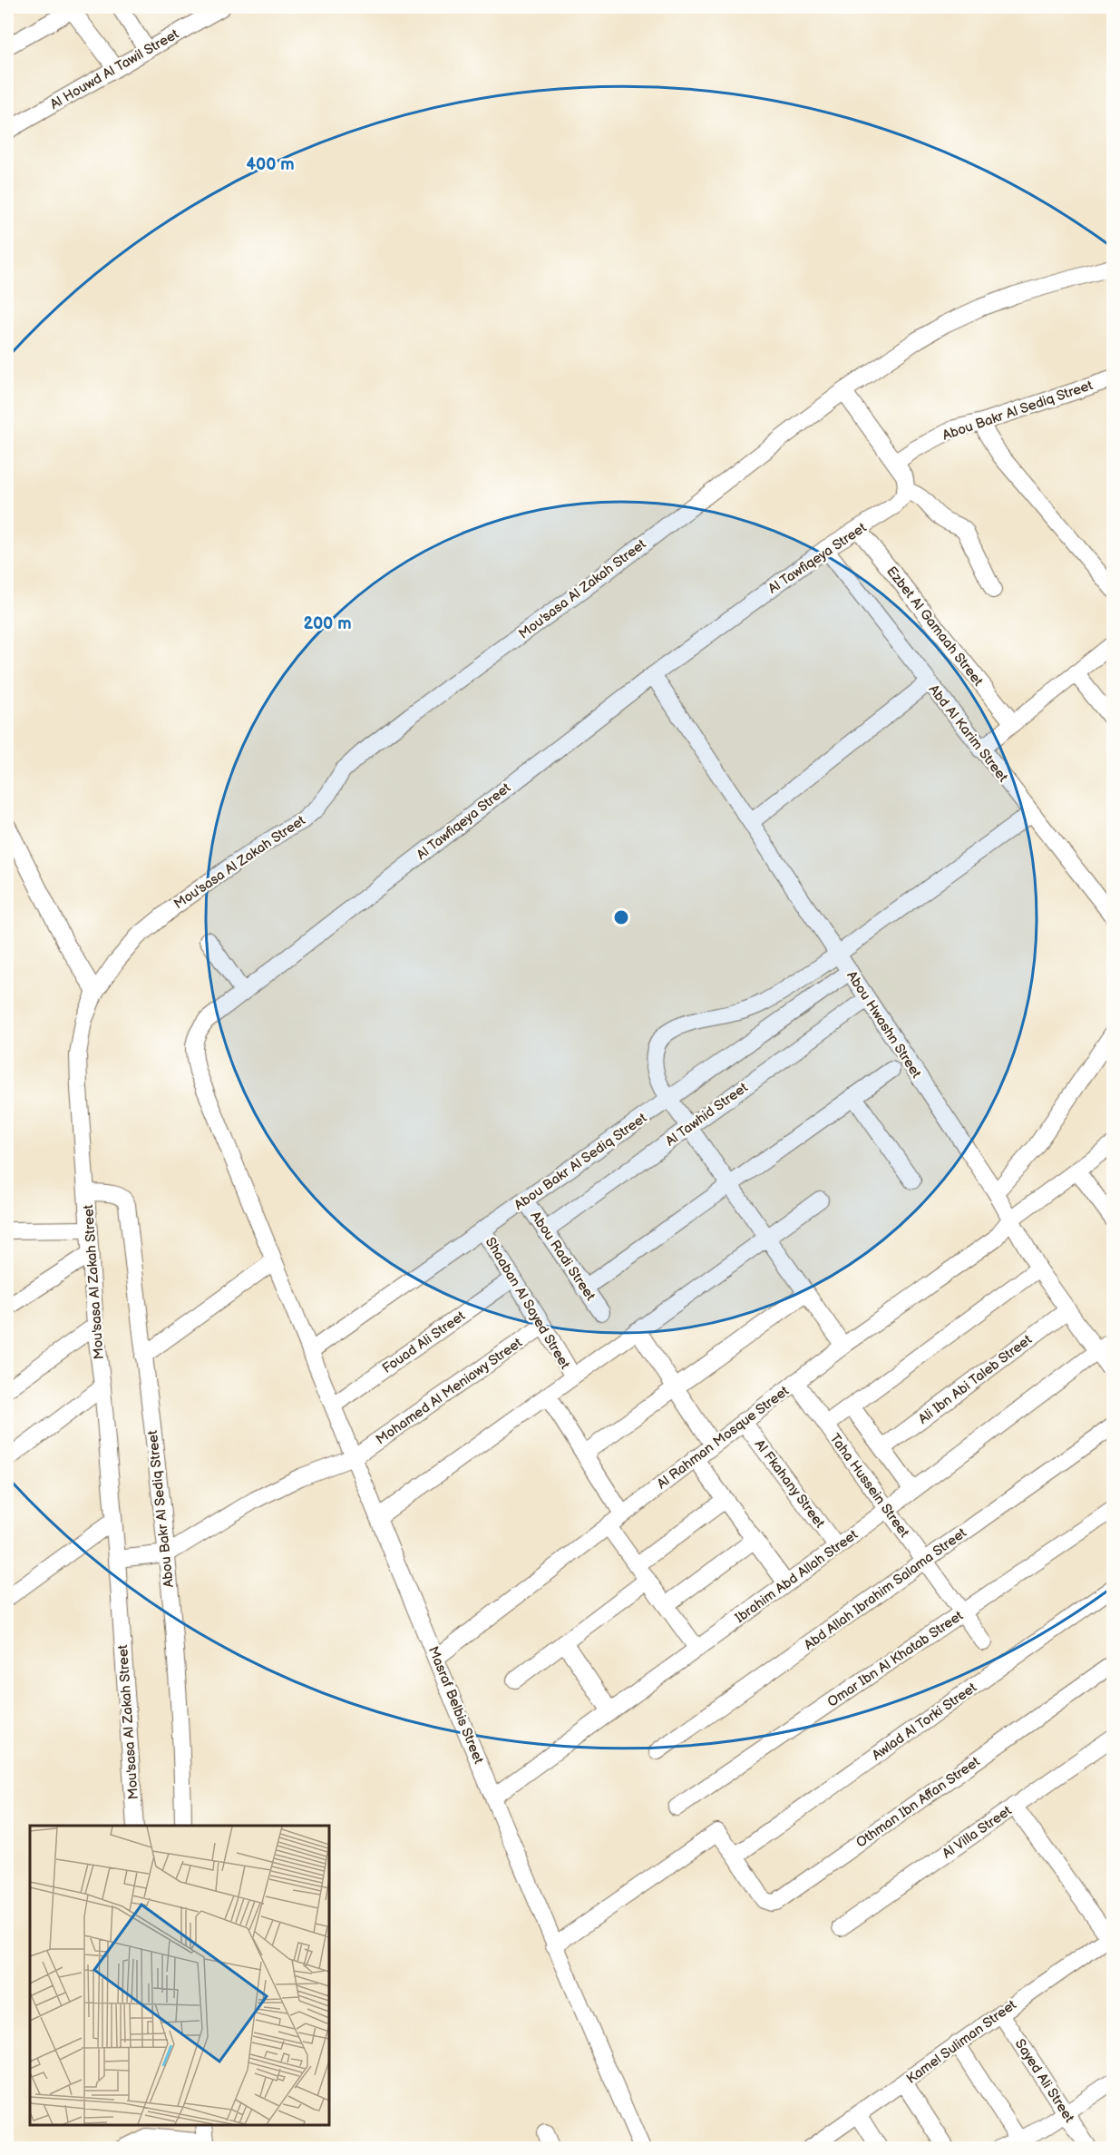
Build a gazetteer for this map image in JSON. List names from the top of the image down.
{
  "streets": {
    "street": [
      "Al Houwd Al Tawil Street",
      "Abou Bakr Al Sediq Street",
      "Al Tawfiqeya Street",
      "Mou'sasa Al Zakah Street",
      "Ezbet Al Gamaah Street",
      "Abd Al Karim Street",
      "Abou Hwashn Street",
      "Al Tawhid Street",
      "Abou Radi Street",
      "Shaaban Al Sayed Street",
      "Fouad Ali Street",
      "Ali Ibn Abi Taleb Street",
      "Mohamed Al Meniawy Street",
      "Al Rahman Mosque Street",
      "Al Fkahany Street",
      "Taha Hussein Street",
      "Ibrahim Abd Allah Street",
      "Abd Allah Ibrahim Salama Street",
      "Omar Ibn Al Khatab Street",
      "Masraf Belbis Street",
      "Awlad Al Torki Street",
      "Othman Ibn Affan Street",
      "Al Villa Street",
      "Kamel Suliman Street",
      "Sayed Ali Street"
    ]
  },
  "crossings": [
    ["Abou Bakr Al Sediq Street", "Mou'sasa Al Zakah Street"],
    ["Abou Bakr Al Sediq Street", "Abou Hwashn Street"],
    ["Abou Bakr Al Sediq Street", "Abou Radi Street"],
    ["Abou Bakr Al Sediq Street", "Shaaban Al Sayed Street"],
    ["Abou Bakr Al Sediq Street", "Mohamed Al Meniawy Street"],
    ["Abou Bakr Al Sediq Street", "Masraf Belbis Street"],
    ["Al Tawfiqeya Street", "Ezbet Al Gamaah Street"],
    ["Al Tawfiqeya Street", "Abd Al Karim Street"],
    ["Al Tawfiqeya Street", "Abou Hwashn Street"],
    ["Al Tawfiqeya Street", "Masraf Belbis Street"],
    ["Abou Hwashn Street", "Al Tawhid Street"],
    ["Abou Hwashn Street", "Ali Ibn Abi Taleb Street"],
    ["Abou Hwashn Street", "Al Rahman Mosque Street"],
    ["Abou Hwashn Street", "Ibrahim Abd Allah Street"],
    ["Al Tawhid Street", "Abou Radi Street"],
    ["Shaaban Al Sayed Street", "Fouad Ali Street"],
    ["Shaaban Al Sayed Street", "Mohamed Al Meniawy Street"],
    ["Fouad Ali Street", "Masraf Belbis Street"],
    ["Mohamed Al Meniawy Street", "Masraf Belbis Street"],
    ["Al Rahman Mosque Street", "Al Fkahany Street"],
    ["Al Rahman Mosque Street", "Taha Hussein Street"],
    ["Al Rahman Mosque Street", "Masraf Belbis Street"],
    ["Al Fkahany Street", "Ibrahim Abd Allah Street"],
    ["Taha Hussein Street", "Ibrahim Abd Allah Street"],
    ["Taha Hussein Street", "Abd Allah Ibrahim Salama Street"],
    ["Taha Hussein Street", "Omar Ibn Al Khatab Street"],
    ["Ibrahim Abd Allah Street", "Masraf Belbis Street"],
    ["Masraf Belbis Street", "Othman Ibn Affan Street"],
    ["Awlad Al Torki Street", "Othman Ibn Affan Street"],
    ["Kamel Suliman Street", "Sayed Ali Street"]
  ],
  "rings": ["400 m", "200 m"]
}
